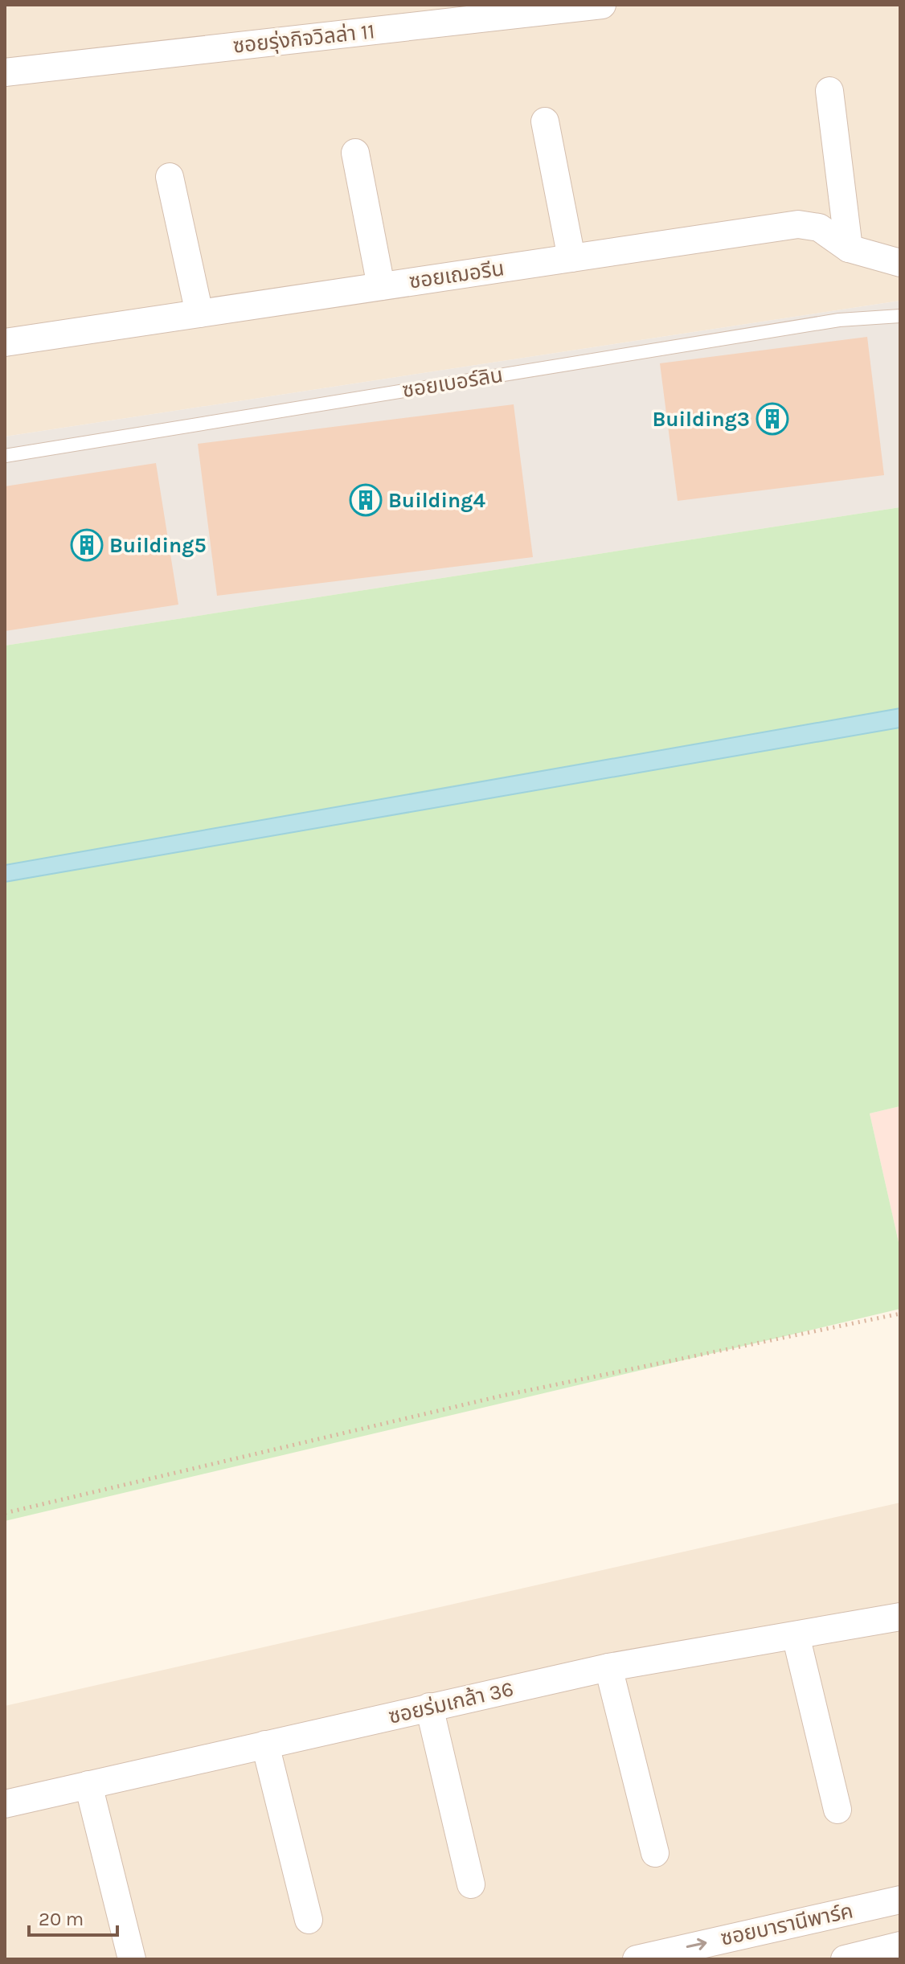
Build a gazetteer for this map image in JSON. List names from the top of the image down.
{
  "streets": {
    "street": [
      "ซอยรุ่งกิจวิลล่า 11",
      "ซอยเฌอรีน",
      "ซอยร่มเกล้า 36",
      "ซอยบารานีพาร์ค"
    ],
    "lane": ["ซอยเบอร์ลิน"]
  },
  "one_way": ["ซอยบารานีพาร์ค"],
  "places": {
    "building": ["Building3", "Building4", "Building5"]
  },
  "scale_bar": "20 m"
}
